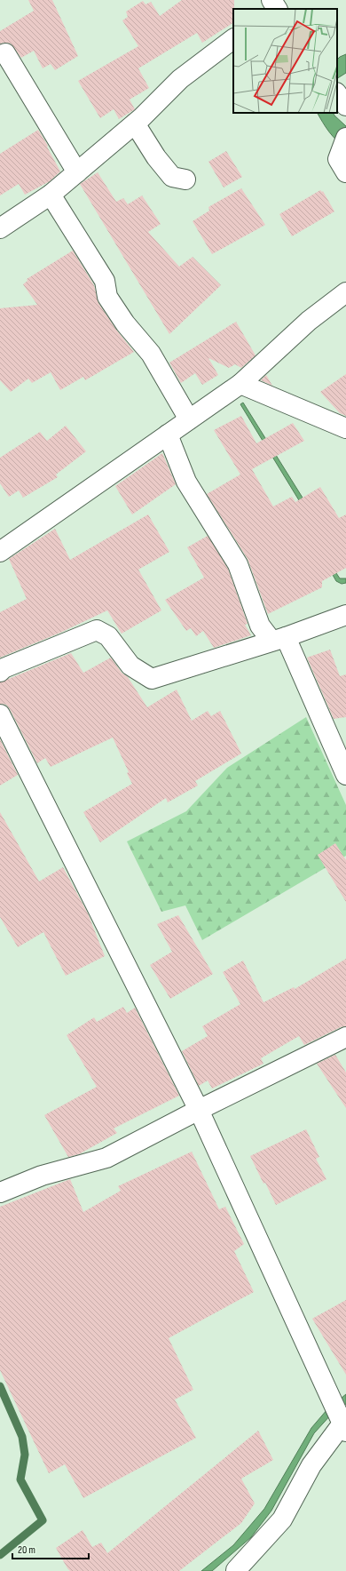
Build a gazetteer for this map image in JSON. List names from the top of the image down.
{
  "scale_bar": "20 m"
}
